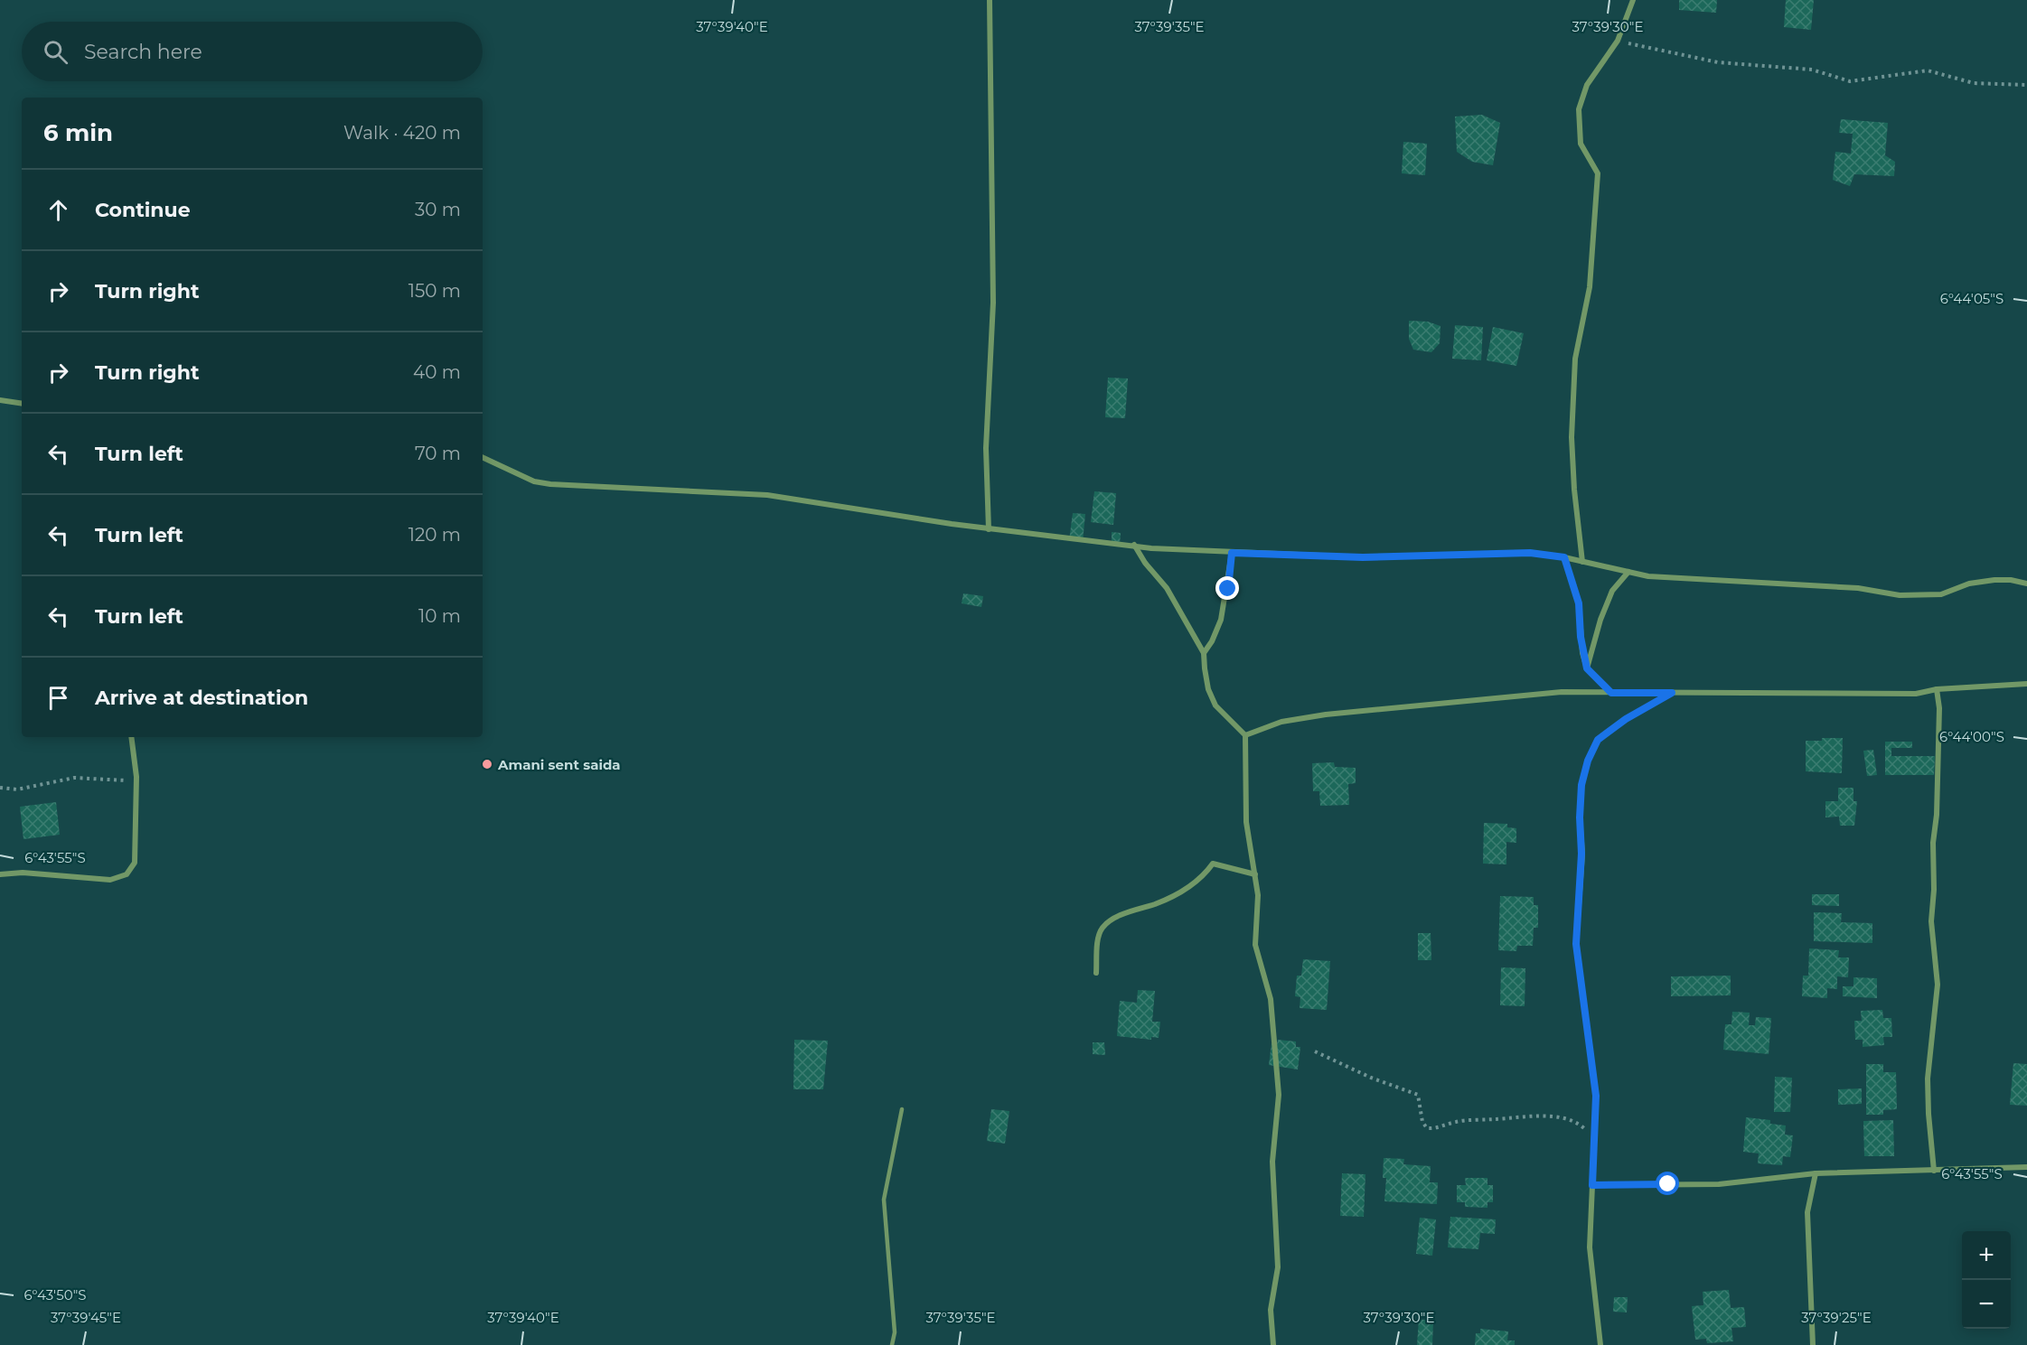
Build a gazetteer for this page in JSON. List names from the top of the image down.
{
  "places": ["Amani sent saida"],
  "page": {
    "search": "Search here",
    "heading": ["6 min", "Walk · 420 m"],
    "list": [
      ["Continue", "30 m"],
      ["Turn right", "150 m"],
      ["Turn right", "40 m"],
      ["Turn left", "70 m"],
      ["Turn left", "120 m"],
      ["Turn left", "10 m"],
      "Arrive at destination"
    ],
    "map_buttons": ["+", "−"]
  },
  "coordinates": [
    "37°39'40\"E",
    "37°39'35\"E",
    "37°39'30\"E",
    "6°44'05\"S",
    "6°44'00\"S",
    "6°43'55\"S",
    "6°43'50\"S",
    "37°39'45\"E",
    "37°39'25\"E"
  ]
}
